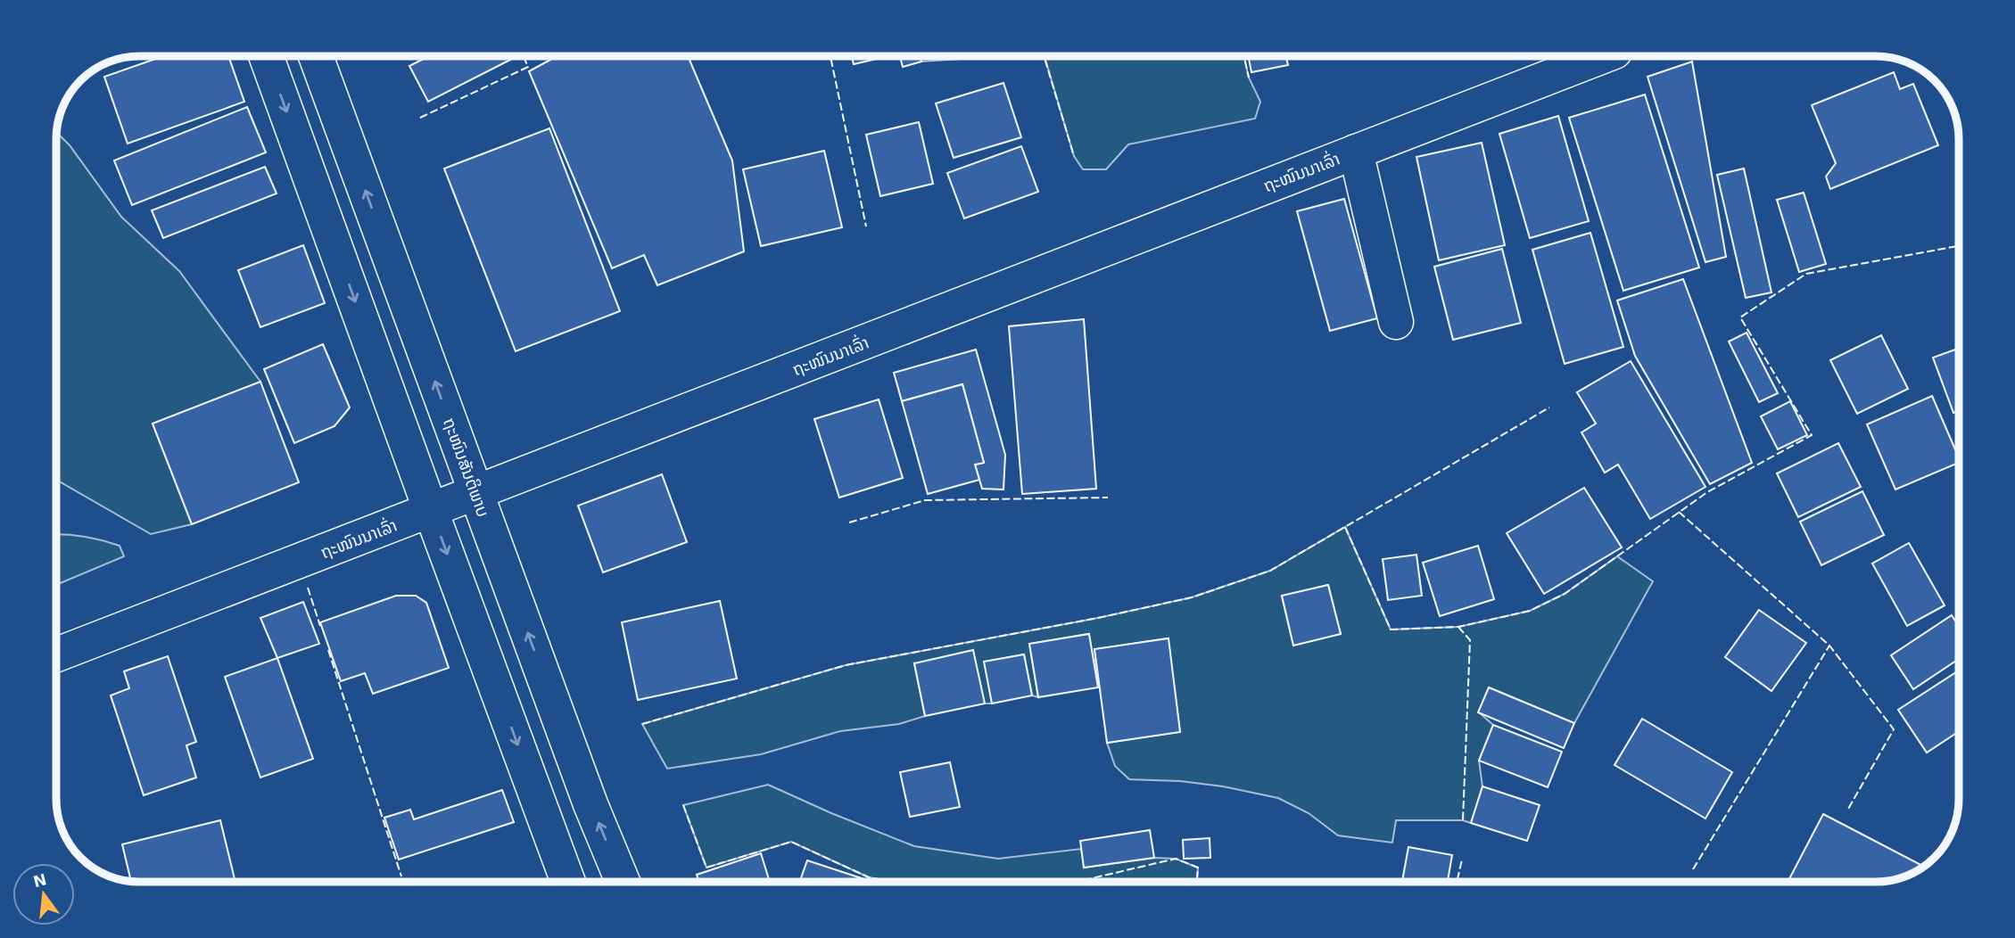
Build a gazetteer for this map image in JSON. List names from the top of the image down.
{
  "streets": {
    "street": ["ຖະໜົນນາເລົ່າ", "ຖະໜົນສັນຕິພາບ"]
  },
  "crossings": [
    ["ຖະໜົນນາເລົ່າ", "ຖະໜົນສັນຕິພາບ"]
  ],
  "north": "top"
}
